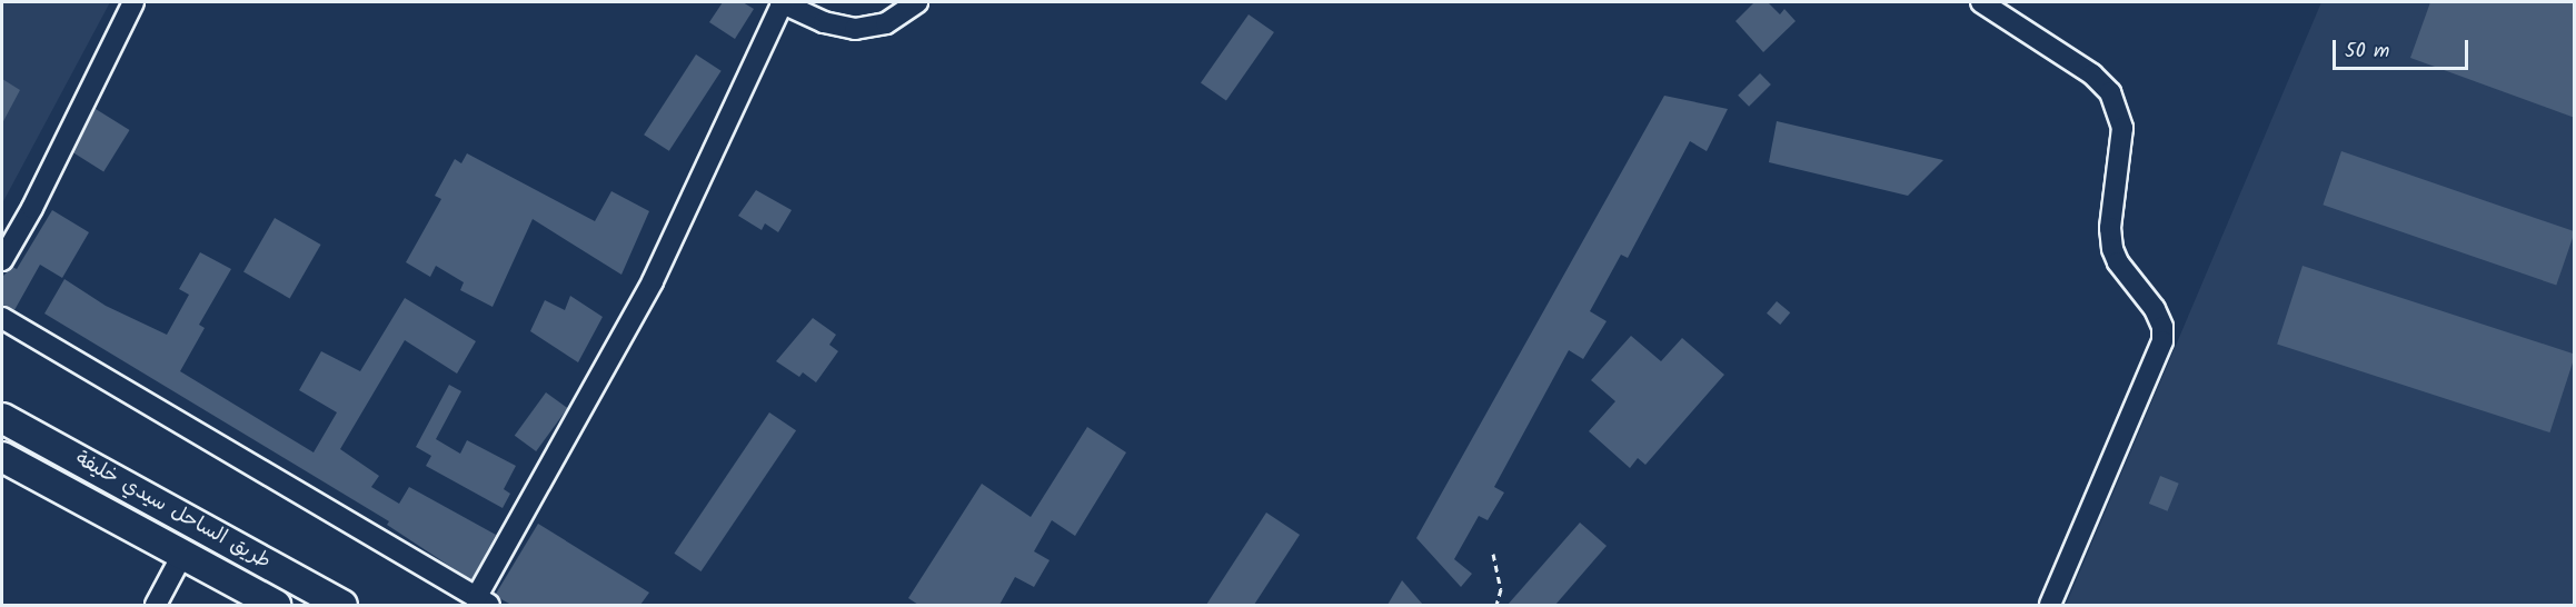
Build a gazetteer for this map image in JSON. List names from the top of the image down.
{
  "streets": {
    "highway": ["طريق الساحل سيدي خليفة"]
  },
  "scale_bar": "50 m"
}
